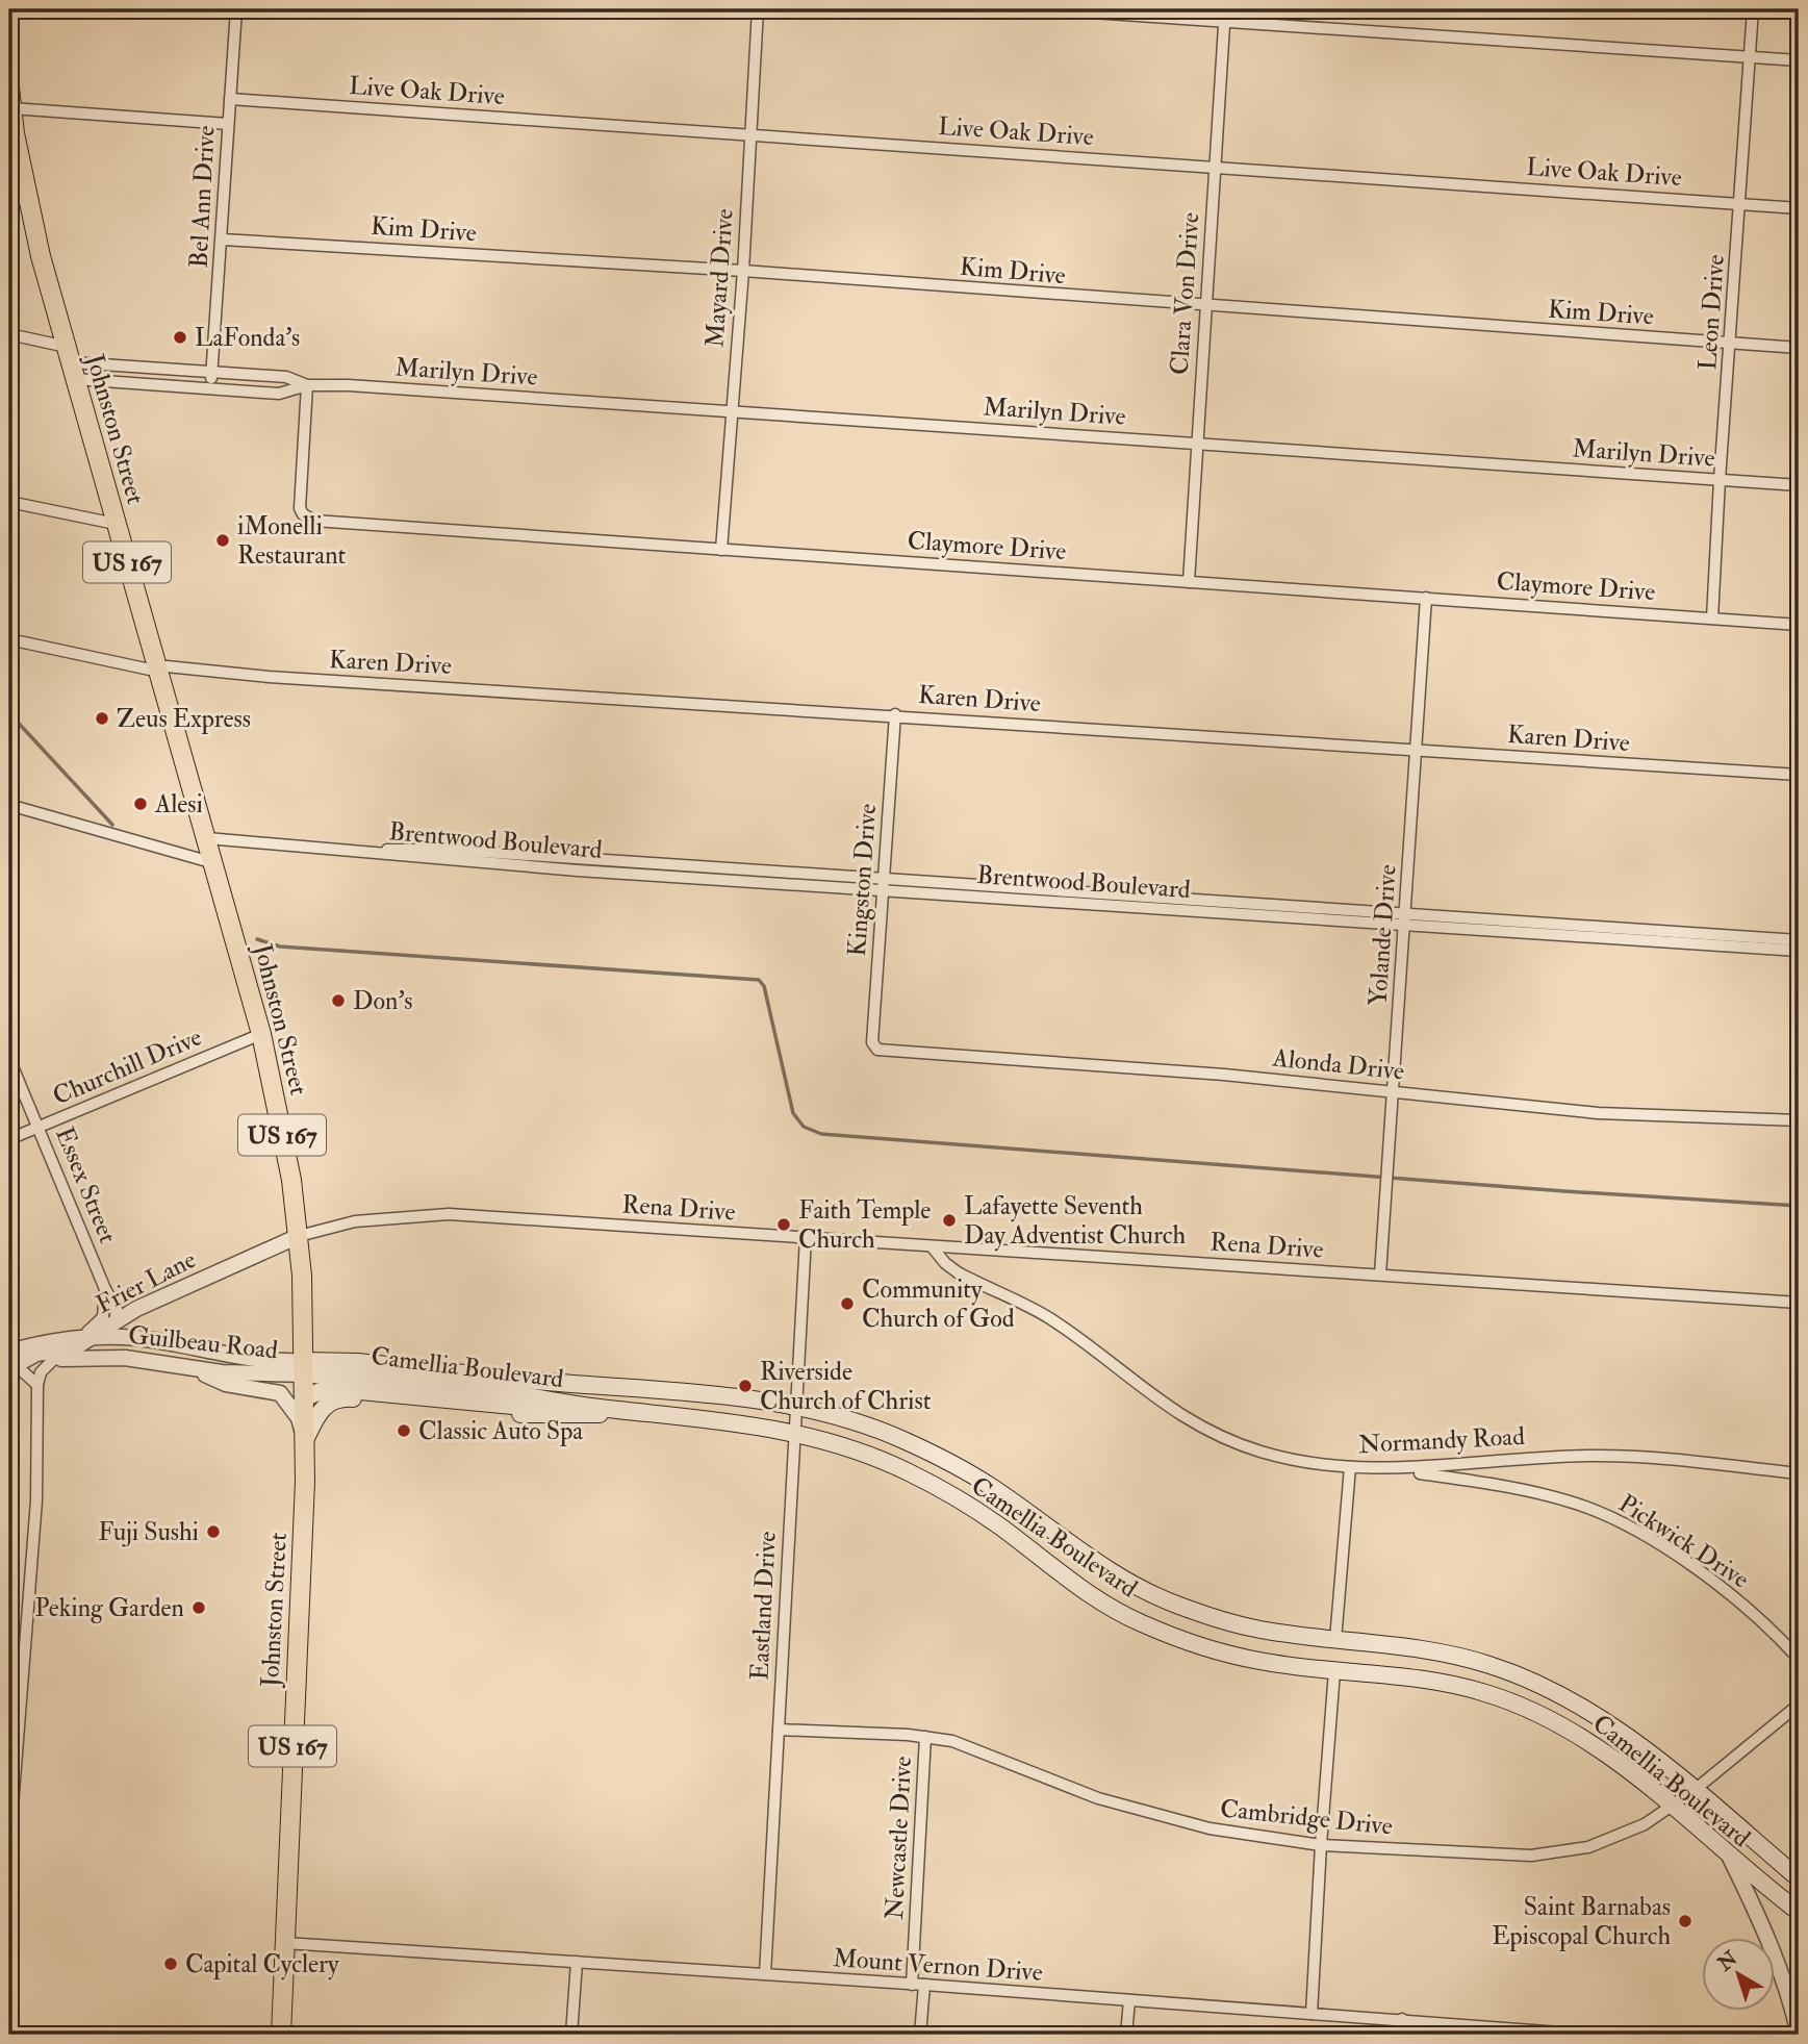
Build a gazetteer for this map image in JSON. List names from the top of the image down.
{
  "streets": {
    "main road": ["Johnston Street", "US 167", "Camellia Boulevard"],
    "street": [
      "Live Oak Drive",
      "Bel Ann Drive",
      "Kim Drive",
      "Mayard Drive",
      "Clara Von Drive",
      "Leon Drive",
      "Marilyn Drive",
      "Claymore Drive",
      "Karen Drive",
      "Brentwood Boulevard",
      "Kingston Drive",
      "Yolande Drive",
      "Alonda Drive",
      "Churchill Drive",
      "Essex Street",
      "Rena Drive",
      "Frier Lane",
      "Guilbeau Road",
      "Normandy Road",
      "Pickwick Drive",
      "Eastland Drive",
      "Cambridge Drive",
      "Newcastle Drive",
      "Mount Vernon Drive"
    ]
  },
  "crossings": [
    ["Live Oak Drive", "Bel Ann Drive"],
    ["Live Oak Drive", "Mayard Drive"],
    ["Live Oak Drive", "Clara Von Drive"],
    ["Live Oak Drive", "Leon Drive"],
    ["Bel Ann Drive", "Kim Drive"],
    ["Bel Ann Drive", "Marilyn Drive"],
    ["Kim Drive", "Mayard Drive"],
    ["Kim Drive", "Clara Von Drive"],
    ["Kim Drive", "Leon Drive"],
    ["Mayard Drive", "Marilyn Drive"],
    ["Mayard Drive", "Claymore Drive"],
    ["Clara Von Drive", "Marilyn Drive"],
    ["Clara Von Drive", "Claymore Drive"],
    ["Leon Drive", "Marilyn Drive"],
    ["Leon Drive", "Claymore Drive"],
    ["Marilyn Drive", "Johnston Street"],
    ["Marilyn Drive", "Claymore Drive"],
    ["Johnston Street", "Karen Drive"],
    ["Johnston Street", "Brentwood Boulevard"],
    ["Johnston Street", "Churchill Drive"],
    ["Johnston Street", "Rena Drive"],
    ["Johnston Street", "Frier Lane"],
    ["Johnston Street", "Guilbeau Road"],
    ["Johnston Street", "Camellia Boulevard"],
    ["Johnston Street", "Mount Vernon Drive"],
    ["Claymore Drive", "Yolande Drive"],
    ["Karen Drive", "Kingston Drive"],
    ["Karen Drive", "Yolande Drive"],
    ["Brentwood Boulevard", "Kingston Drive"],
    ["Brentwood Boulevard", "Yolande Drive"],
    ["Kingston Drive", "Alonda Drive"],
    ["Yolande Drive", "Alonda Drive"],
    ["Yolande Drive", "Rena Drive"],
    ["Churchill Drive", "Essex Street"],
    ["Essex Street", "Frier Lane"],
    ["Rena Drive", "Frier Lane"],
    ["Rena Drive", "Normandy Road"],
    ["Rena Drive", "Eastland Drive"],
    ["Frier Lane", "Guilbeau Road"],
    ["Guilbeau Road", "Camellia Boulevard"],
    ["Camellia Boulevard", "Eastland Drive"],
    ["Camellia Boulevard", "Cambridge Drive"],
    ["Normandy Road", "Pickwick Drive"],
    ["Eastland Drive", "Cambridge Drive"],
    ["Eastland Drive", "Mount Vernon Drive"],
    ["Cambridge Drive", "Newcastle Drive"],
    ["Newcastle Drive", "Mount Vernon Drive"]
  ],
  "places": [
    "LaFonda's",
    "iMonelli Restaurant",
    "Zeus Express",
    "Alesi",
    "Don's",
    "Lafayette Seventh Day Adventist Church",
    "Faith Temple Church",
    "Community Church of God",
    "Riverside Church of Christ",
    "Classic Auto Spa",
    "Fuji Sushi",
    "Peking Garden",
    "Saint Barnabas Episcopal Church",
    "Capital Cyclery"
  ],
  "north": "top left"
}
